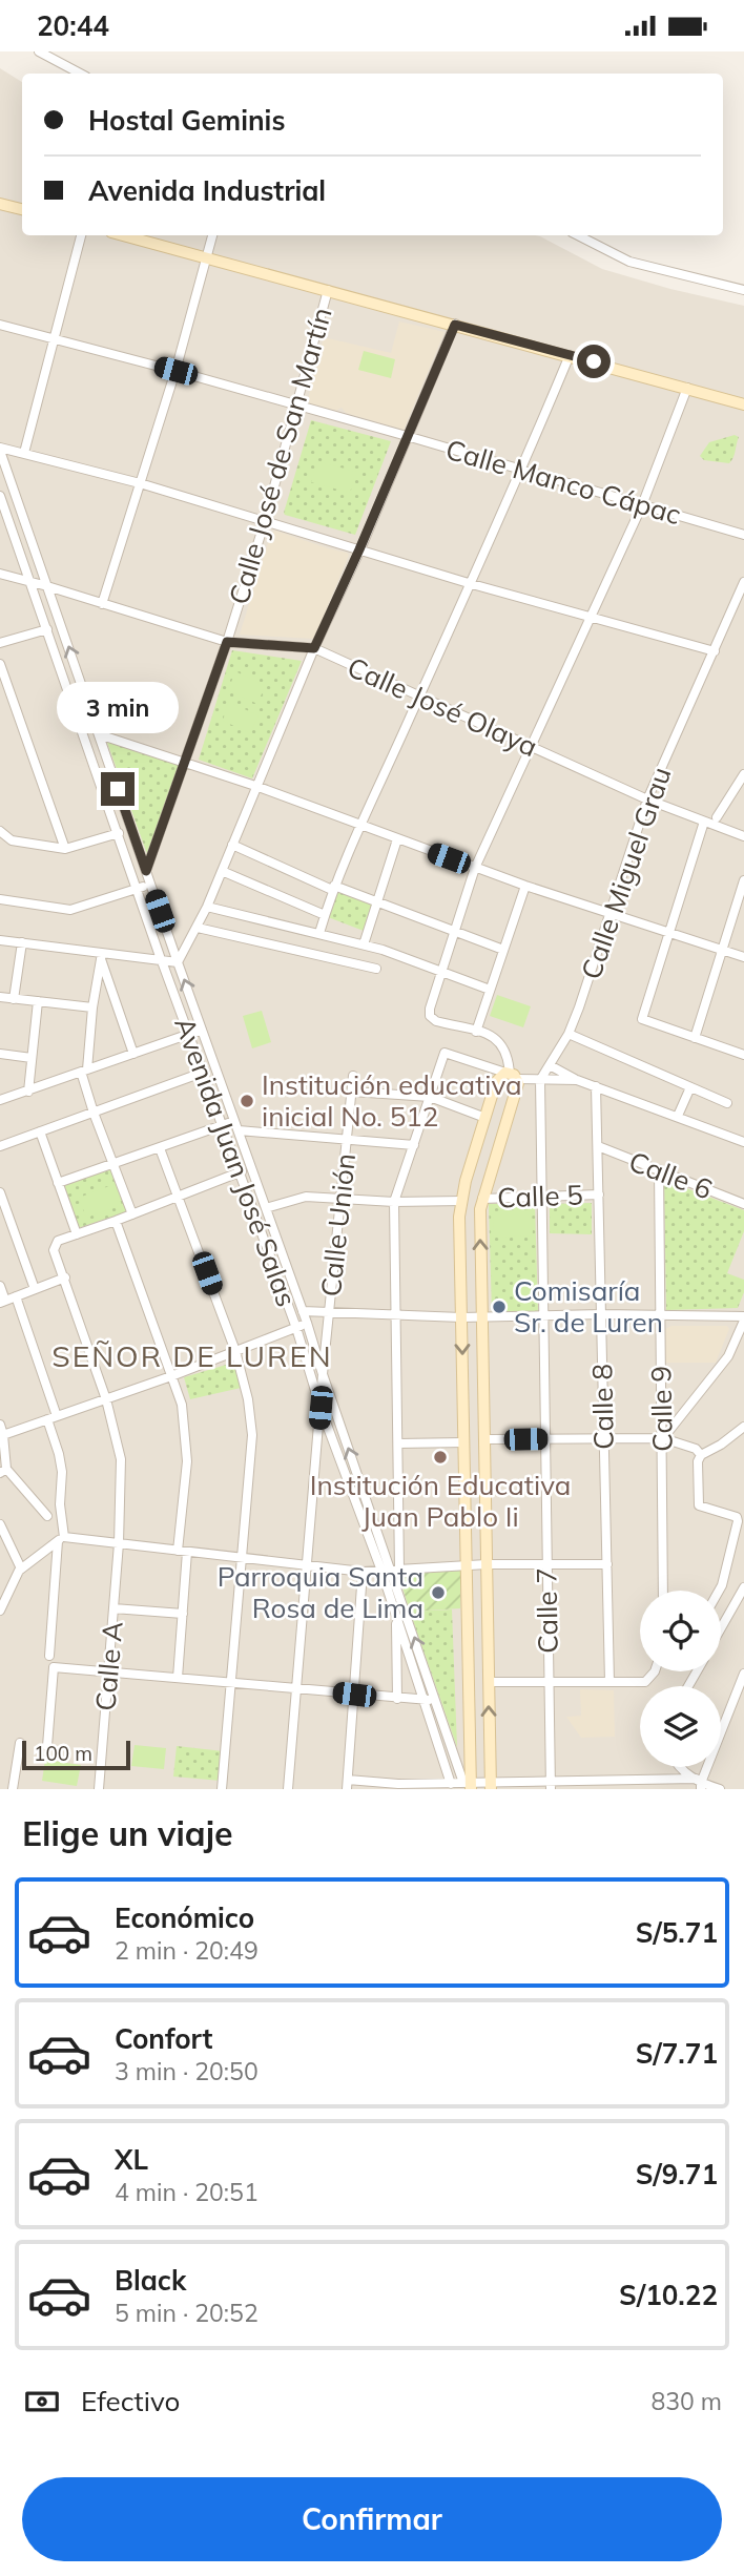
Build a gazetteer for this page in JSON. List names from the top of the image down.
{
  "streets": {
    "street": [
      "Calle José de San Martín",
      "Calle Manco Cápac",
      "Calle José Olaya",
      "Calle Miguel Grau",
      "Avenida Juan José Salas",
      "Calle 6",
      "Calle 5",
      "Calle Unión",
      "Calle 8",
      "Calle 9",
      "Calle 7",
      "Calle A"
    ]
  },
  "crossings": [
    ["Calle José de San Martín", "Calle Manco Cápac"],
    ["Calle José de San Martín", "Calle José Olaya"],
    ["Calle José de San Martín", "Avenida Juan José Salas"],
    ["Calle José Olaya", "Calle Miguel Grau"],
    ["Calle José Olaya", "Avenida Juan José Salas"],
    ["Calle Miguel Grau", "Calle 7"],
    ["Avenida Juan José Salas", "Calle Unión"],
    ["Calle 6", "Calle 8"],
    ["Calle 6", "Calle 9"],
    ["Calle 5", "Calle 8"],
    ["Calle 5", "Calle 7"]
  ],
  "districts": ["SEÑOR DE LUREN"],
  "places": [
    "Institución educativa inicial No. 512",
    "Comisaría Sr. de Luren",
    "Institución Educativa Juan Pablo Ii",
    "Parroquia Santa Rosa de Lima"
  ],
  "scale_bar": "100 m",
  "page": {
    "status": "20:44",
    "banner": ["Hostal Geminis", "Avenida Industrial"],
    "bubble": "3 min",
    "scale": "100 m",
    "heading": "Elige un viaje",
    "list": [
      {
        "name": "Económico",
        "note": "2 min · 20:49",
        "value": "S/5.71"
      },
      {
        "name": "Confort",
        "note": "3 min · 20:50",
        "value": "S/7.71"
      },
      {
        "name": "XL",
        "note": "4 min · 20:51",
        "value": "S/9.71"
      },
      {
        "name": "Black",
        "note": "5 min · 20:52",
        "value": "S/10.22"
      }
    ],
    "pay": ["Efectivo", "830 m"],
    "buttons": "Confirmar"
  }
}
